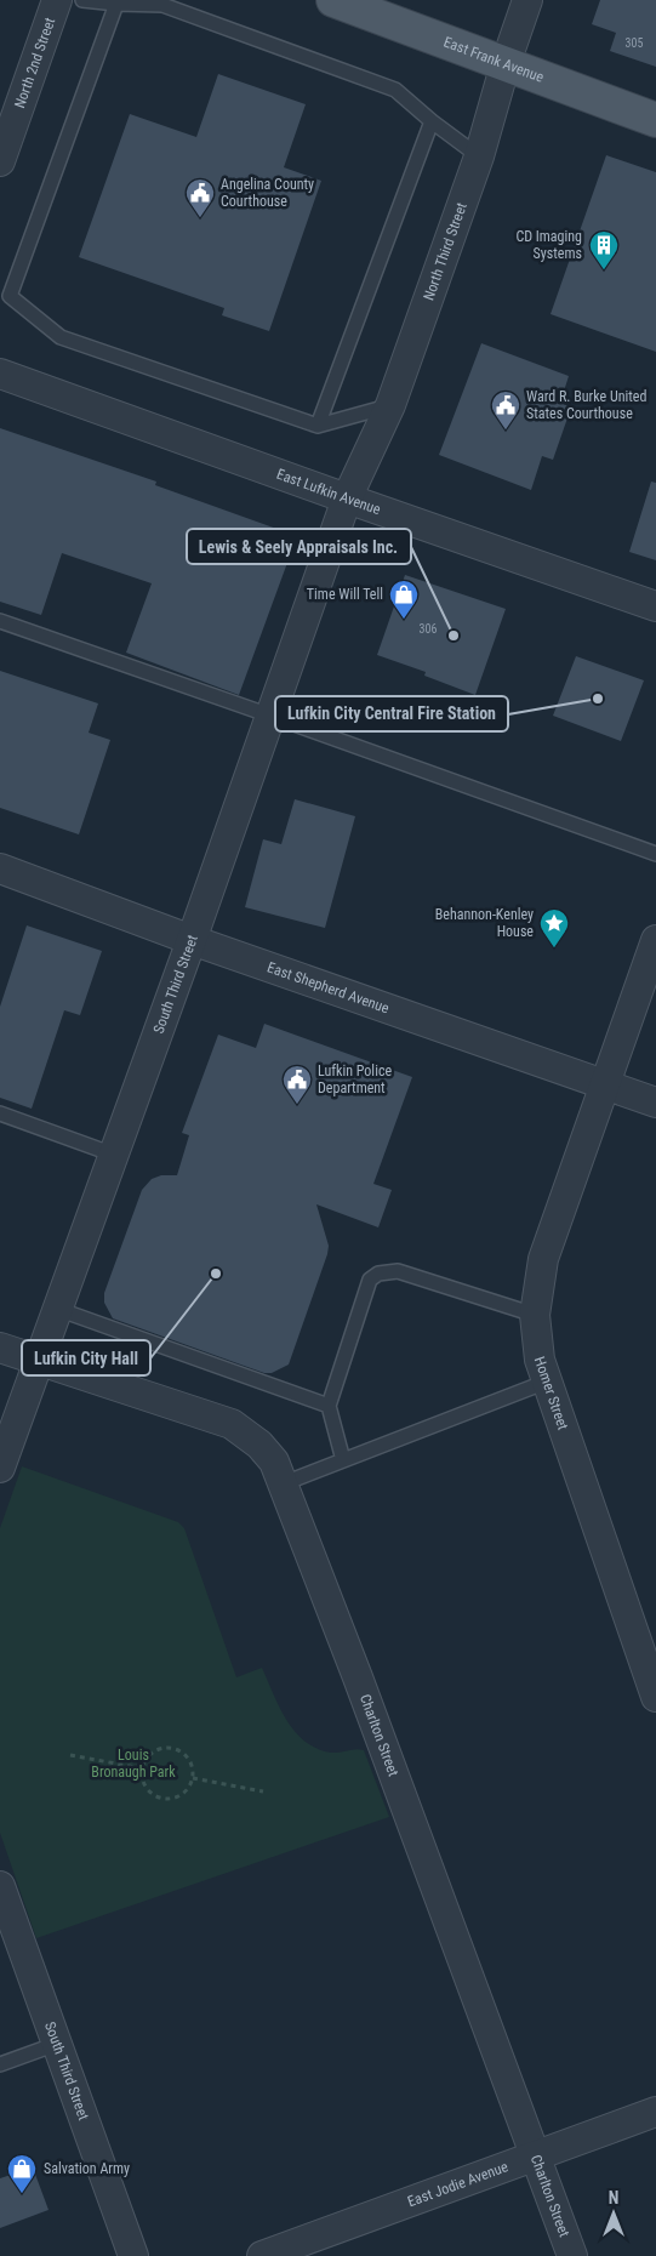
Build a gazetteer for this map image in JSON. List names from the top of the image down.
{
  "streets": {
    "main road": ["East Frank Avenue"],
    "street": [
      "North 2nd Street",
      "North Third Street",
      "East Lufkin Avenue",
      "South Third Street",
      "East Shepherd Avenue",
      "Homer Street",
      "Charlton Street",
      "East Jodie Avenue"
    ]
  },
  "crossings": [
    ["East Frank Avenue", "North Third Street"],
    ["North Third Street", "East Lufkin Avenue"],
    ["North Third Street", "South Third Street"],
    ["East Lufkin Avenue", "South Third Street"],
    ["South Third Street", "East Shepherd Avenue"],
    ["South Third Street", "Charlton Street"],
    ["East Shepherd Avenue", "Homer Street"],
    ["Charlton Street", "East Jodie Avenue"]
  ],
  "parks": ["Louis Bronaugh Park"],
  "places": {
    "public building": ["Angelina County Courthouse", "Ward R. Burke United States Courthouse", "Lufkin Police Department"],
    "building": ["CD Imaging Systems"],
    "shop": ["Time Will Tell", "Salvation Army"],
    "other": ["Lewis & Seely Appraisals Inc.", "Lufkin City Central Fire Station", "Lufkin City Hall"],
    "place": ["Behannon-Kenley House"]
  },
  "house_numbers": ["305", "306"],
  "north": "top"
}
